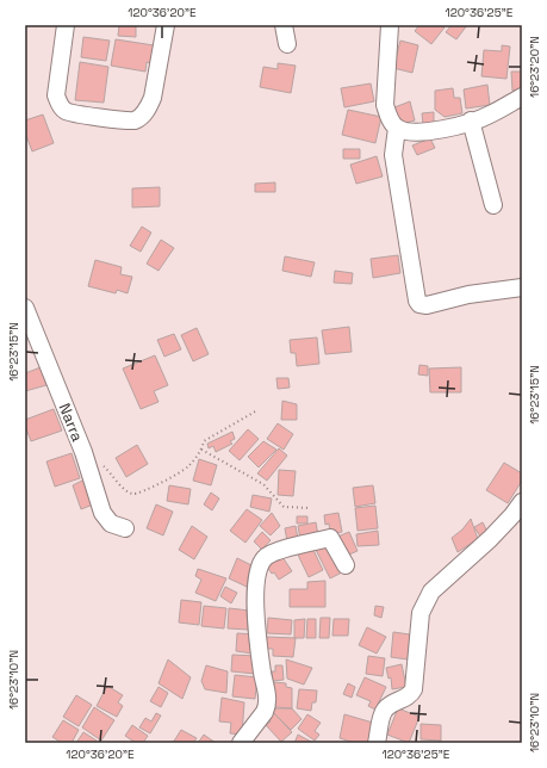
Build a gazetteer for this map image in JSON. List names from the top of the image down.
{
  "streets": {
    "street": ["Narra"]
  },
  "coordinates": [
    "120°36'20\"E",
    "120°36'25\"E",
    "16°23'20\"N",
    "16°23'15\"N",
    "16°23'10\"N"
  ]
}
